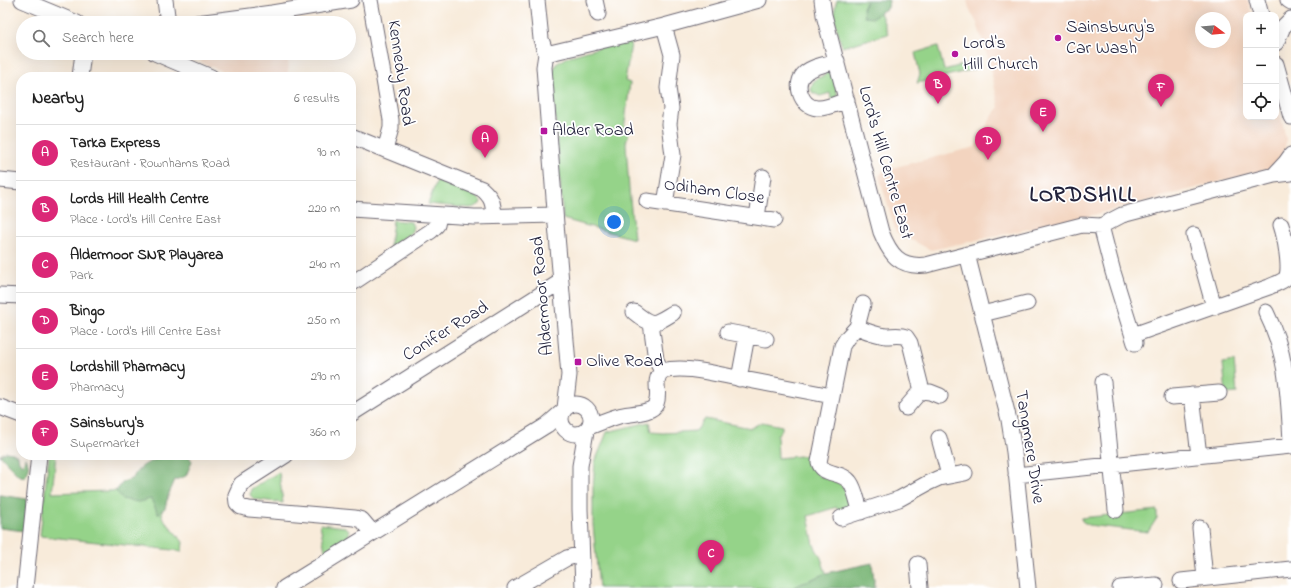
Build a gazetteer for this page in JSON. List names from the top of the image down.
{
  "streets": {
    "street": [
      "Kennedy Road",
      "Lord's Hill Centre East",
      "Odiham Close",
      "Aldermoor Road",
      "Conifer Road",
      "Tangmere Drive"
    ]
  },
  "crossings": [
    ["Lord's Hill Centre East", "Tangmere Drive"],
    ["Aldermoor Road", "Conifer Road"]
  ],
  "districts": ["LORDSHILL"],
  "places": {
    "other": ["Sainsbury's Car Wash", "Lord's Hill Church"],
    "transit": ["Alder Road", "Olive Road"]
  },
  "north": "right",
  "page": {
    "map_buttons": ["+", "−"],
    "search": "Search here",
    "pins": [
      "B",
      "F",
      "E",
      "A",
      "D",
      "C"
    ],
    "heading": ["Nearby", "6 results"],
    "list": [
      {
        "mark": "A",
        "name": "Tarka Express",
        "note": "Restaurant · Rownhams Road",
        "value": "90 m"
      },
      {
        "mark": "B",
        "name": "Lords Hill Health Centre",
        "note": "Place · Lord's Hill Centre East",
        "value": "220 m"
      },
      {
        "mark": "C",
        "name": "Aldermoor SNR Playarea",
        "note": "Park",
        "value": "240 m"
      },
      {
        "mark": "D",
        "name": "Bingo",
        "note": "Place · Lord's Hill Centre East",
        "value": "250 m"
      },
      {
        "mark": "E",
        "name": "Lordshill Pharmacy",
        "note": "Pharmacy",
        "value": "290 m"
      },
      {
        "mark": "F",
        "name": "Sainsbury's",
        "note": "Supermarket",
        "value": "360 m"
      }
    ]
  }
}
